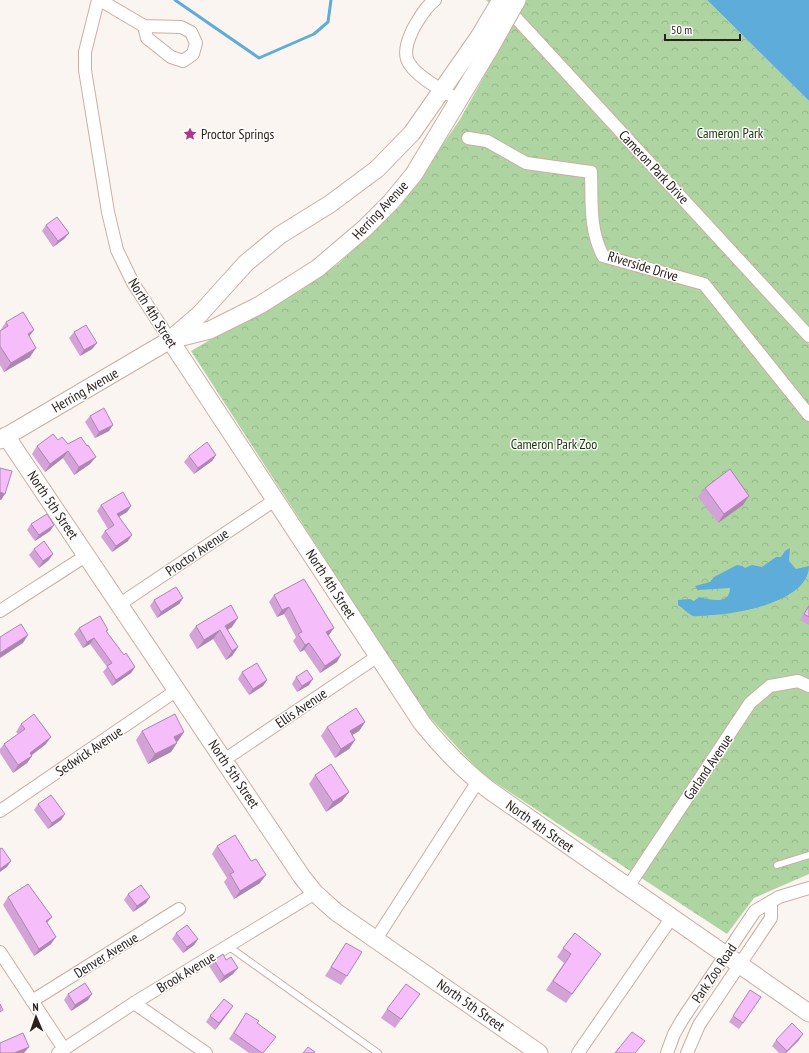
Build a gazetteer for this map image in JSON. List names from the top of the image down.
{
  "streets": {
    "main road": ["Herring Avenue", "North 4th Street", "North 5th Street"],
    "street": [
      "Cameron Park Drive",
      "Riverside Drive",
      "Proctor Avenue",
      "Ellis Avenue",
      "Sedwick Avenue",
      "Garland Avenue",
      "Denver Avenue",
      "Brook Avenue",
      "Park Zoo Road"
    ]
  },
  "crossings": [
    ["Cameron Park Drive", "Herring Avenue"],
    ["Herring Avenue", "North 4th Street"],
    ["Herring Avenue", "North 5th Street"],
    ["North 4th Street", "Proctor Avenue"],
    ["North 4th Street", "Ellis Avenue"],
    ["North 4th Street", "Garland Avenue"],
    ["North 4th Street", "Park Zoo Road"],
    ["North 5th Street", "Proctor Avenue"],
    ["North 5th Street", "Ellis Avenue"],
    ["North 5th Street", "Sedwick Avenue"],
    ["North 5th Street", "Brook Avenue"]
  ],
  "parks": ["Cameron Park", "Cameron Park Zoo"],
  "places": {
    "place": ["Proctor Springs"]
  },
  "scale_bar": "50 m",
  "north": "top"
}
